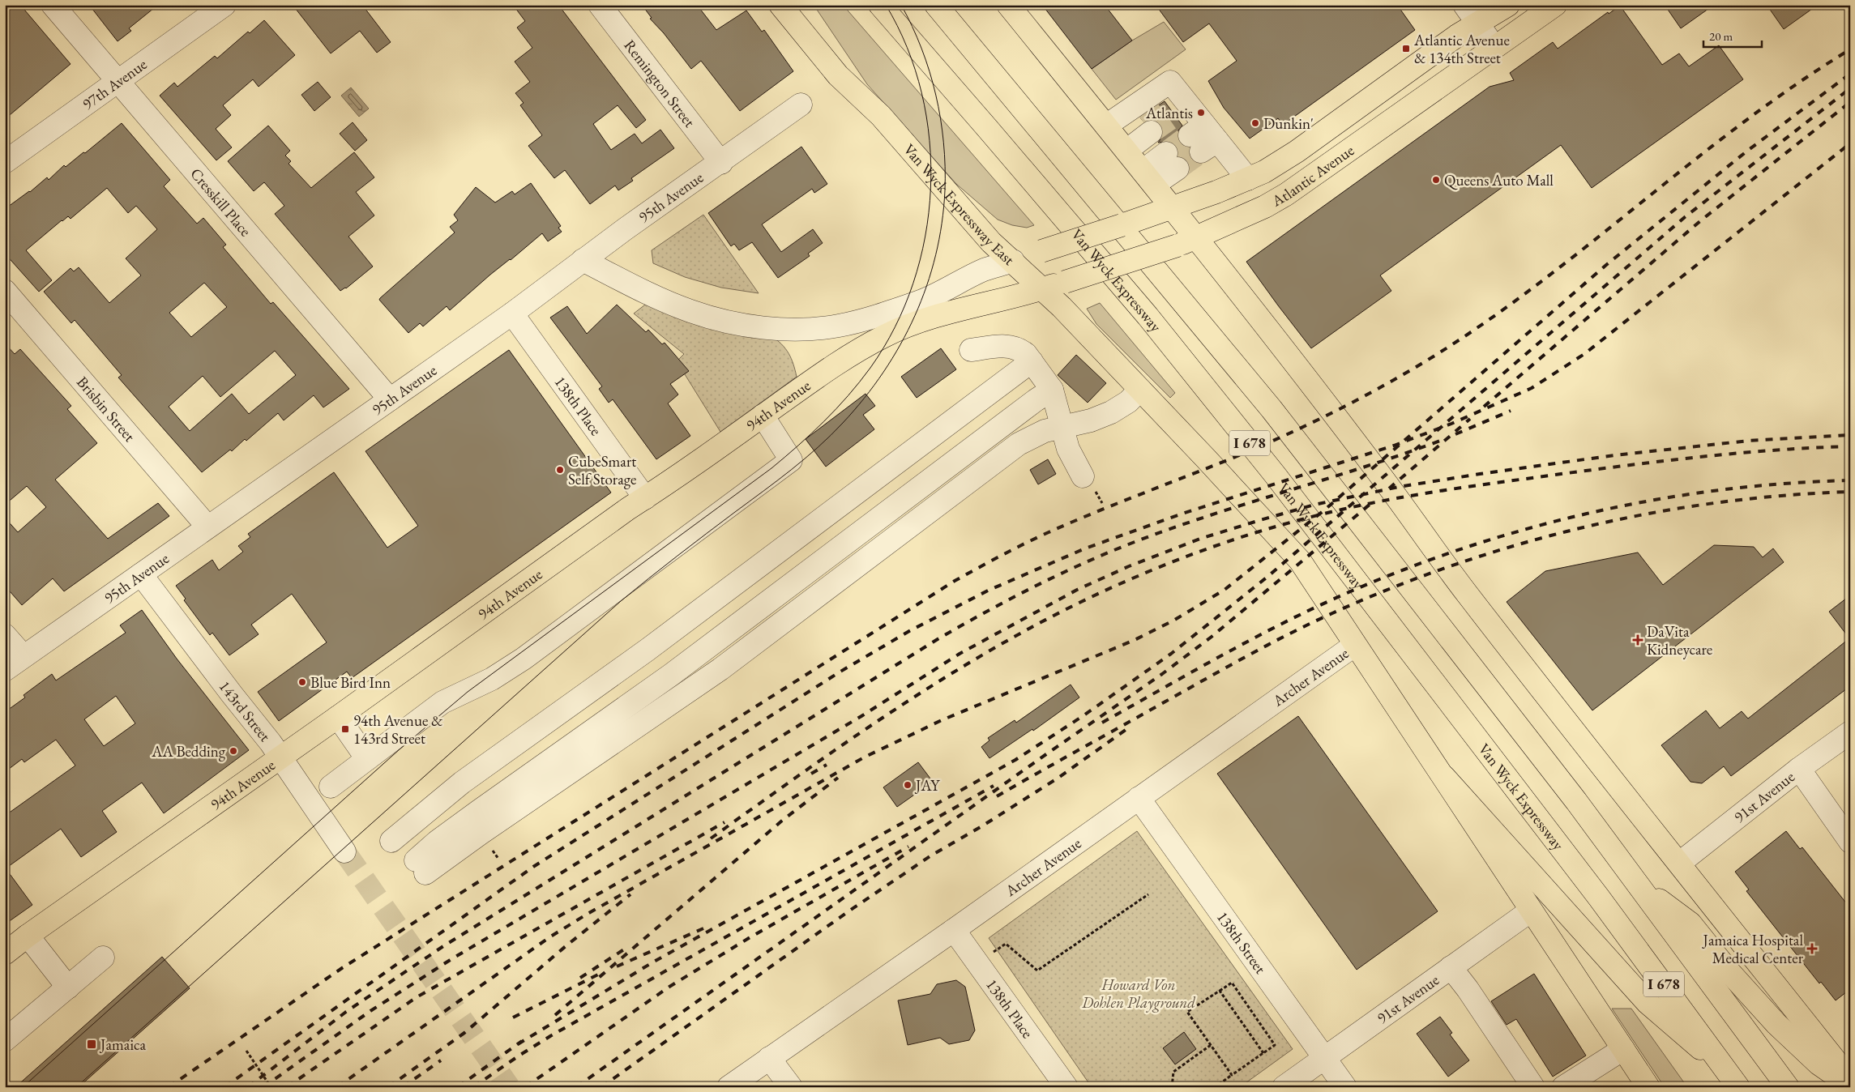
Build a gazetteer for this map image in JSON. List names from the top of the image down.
{
  "streets": {
    "main road": [
      "Atlantic Avenue",
      "Van Wyck Expressway East",
      "Van Wyck Expressway",
      "94th Avenue",
      "I 678"
    ],
    "street": [
      "97th Avenue",
      "Remington Street",
      "95th Avenue",
      "Cresskill Place",
      "138th Place",
      "Brisbin Street",
      "Archer Avenue",
      "143rd Street",
      "91st Avenue",
      "138th Street"
    ]
  },
  "crossings": [
    ["97th Avenue", "Cresskill Place"],
    ["Remington Street", "95th Avenue"],
    ["Atlantic Avenue", "Van Wyck Expressway East"],
    ["Atlantic Avenue", "94th Avenue"],
    ["95th Avenue", "Cresskill Place"],
    ["95th Avenue", "138th Place"],
    ["95th Avenue", "Brisbin Street"],
    ["95th Avenue", "143rd Street"],
    ["Van Wyck Expressway East", "94th Avenue"],
    ["94th Avenue", "138th Place"],
    ["94th Avenue", "143rd Street"],
    ["138th Place", "Archer Avenue"],
    ["Archer Avenue", "138th Street"],
    ["91st Avenue", "138th Street"]
  ],
  "parks": ["Howard Von Dohlen Playground"],
  "places": {
    "transit": ["Atlantic Avenue & 134th Street", "94th Avenue & 143rd Street", "Jamaica"],
    "other": [
      "Atlantis",
      "Dunkin'",
      "Queens Auto Mall",
      "CubeSmart Self Storage",
      "Blue Bird Inn",
      "AA Bedding",
      "JAY"
    ],
    "health": ["DaVita Kidneycare", "Jamaica Hospital Medical Center"]
  },
  "scale_bar": "20 m"
}
